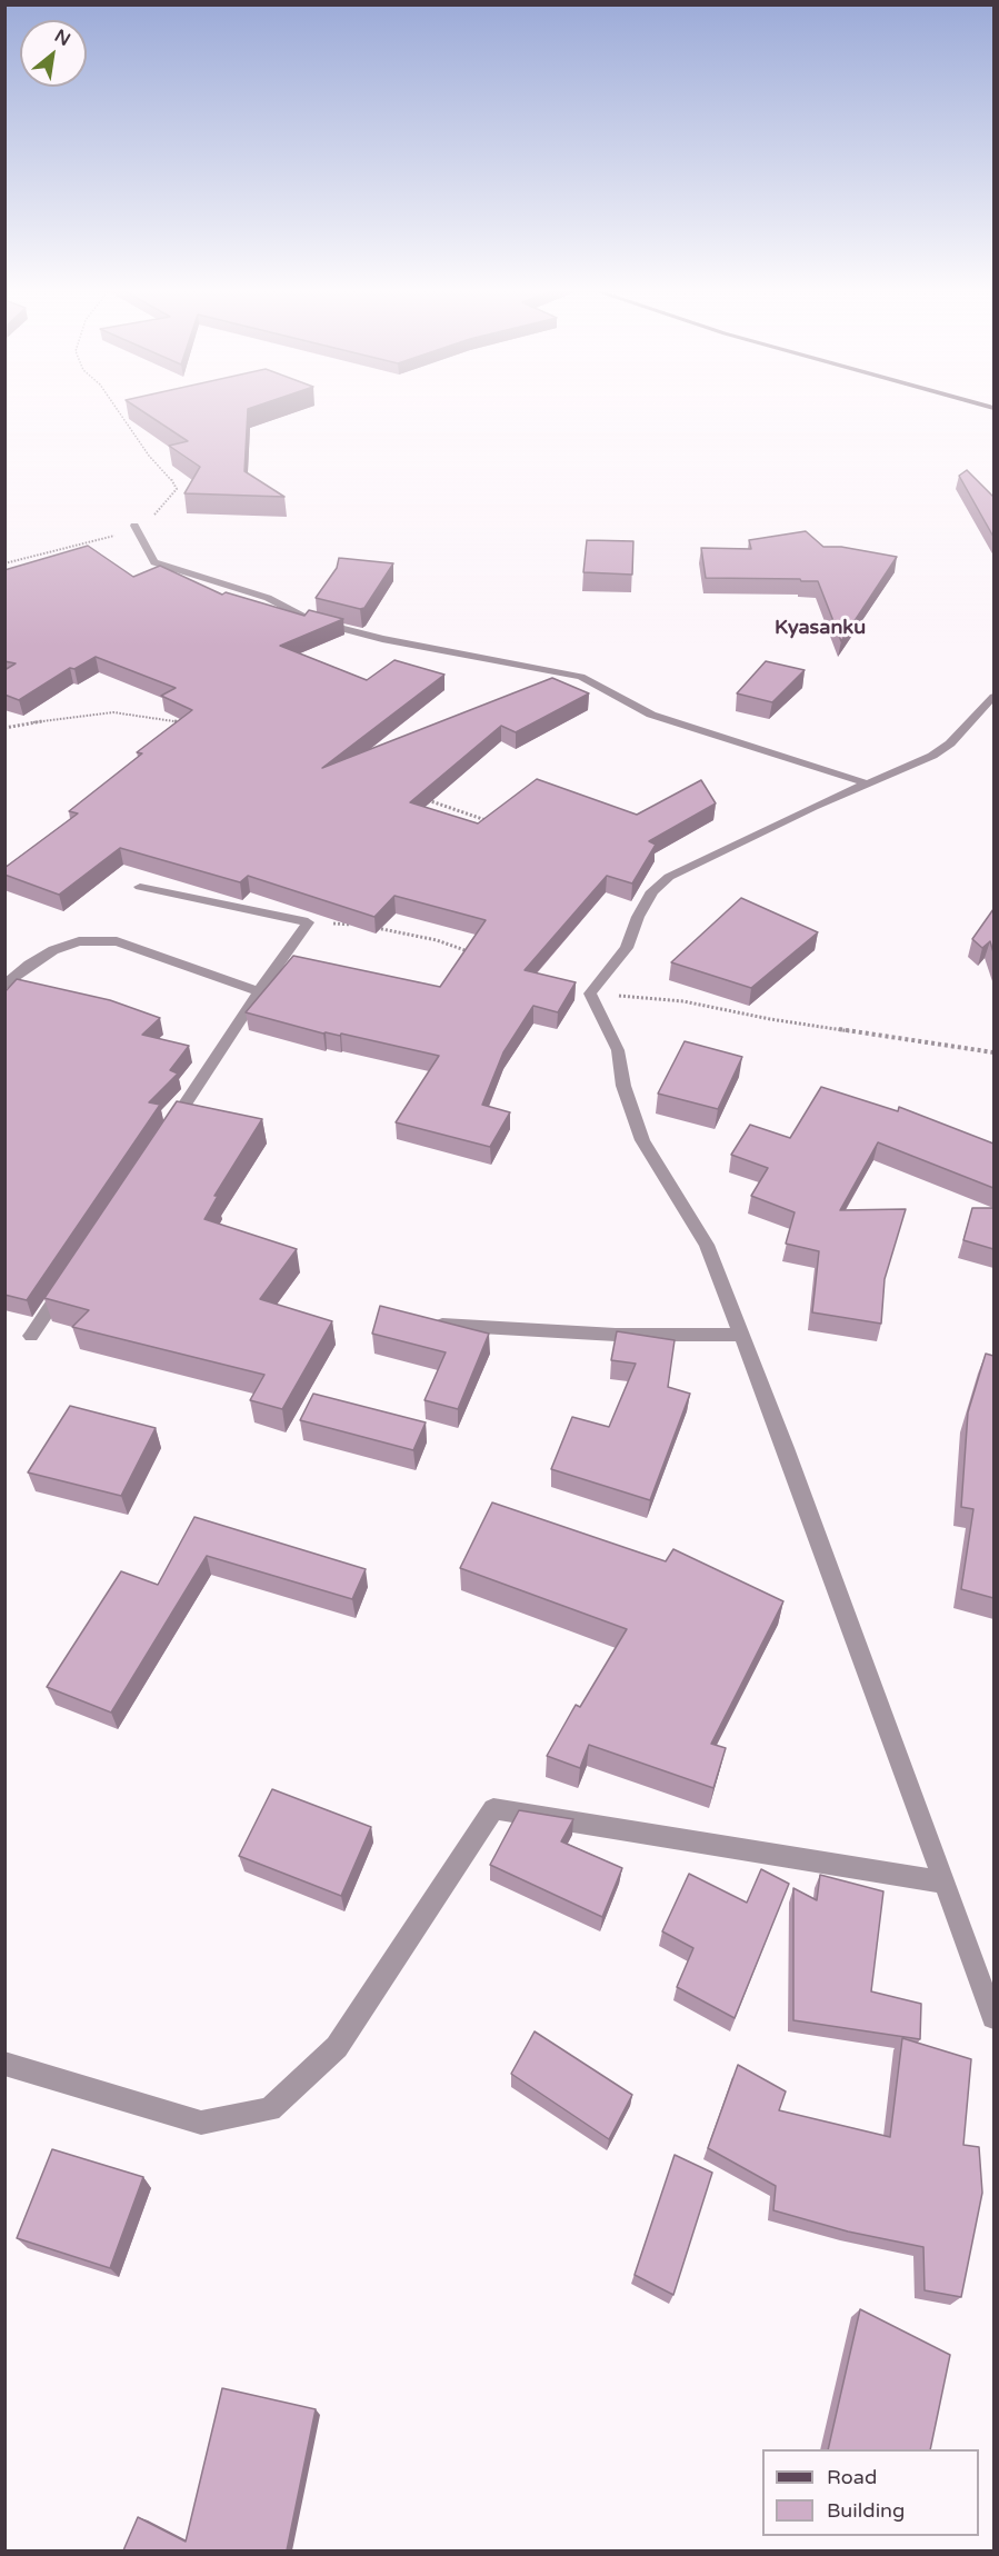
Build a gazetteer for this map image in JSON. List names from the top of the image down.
{
  "districts": ["Kyasanku"],
  "legend": ["Road", "Building"],
  "north": "top right"
}
